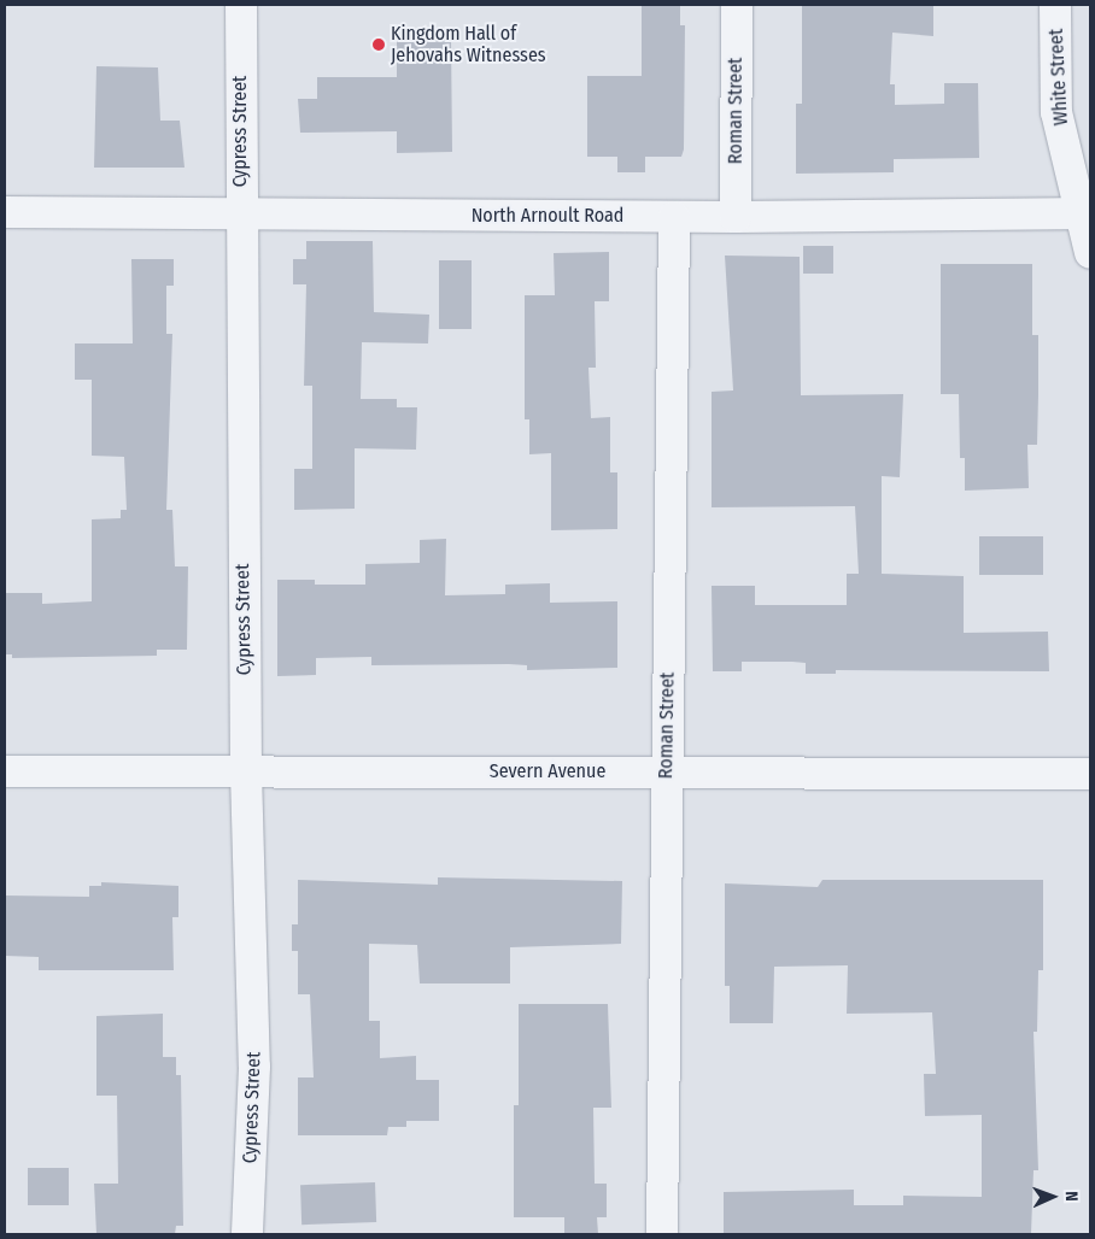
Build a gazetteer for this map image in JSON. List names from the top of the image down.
{
  "streets": {
    "street": [
      "White Street",
      "Roman Street",
      "Cypress Street",
      "North Arnoult Road",
      "Severn Avenue"
    ]
  },
  "crossings": [
    ["White Street", "North Arnoult Road"],
    ["Roman Street", "North Arnoult Road"],
    ["Roman Street", "Severn Avenue"],
    ["Cypress Street", "North Arnoult Road"],
    ["Cypress Street", "Severn Avenue"]
  ],
  "places": ["Kingdom Hall of Jehovahs Witnesses"],
  "north": "right"
}
